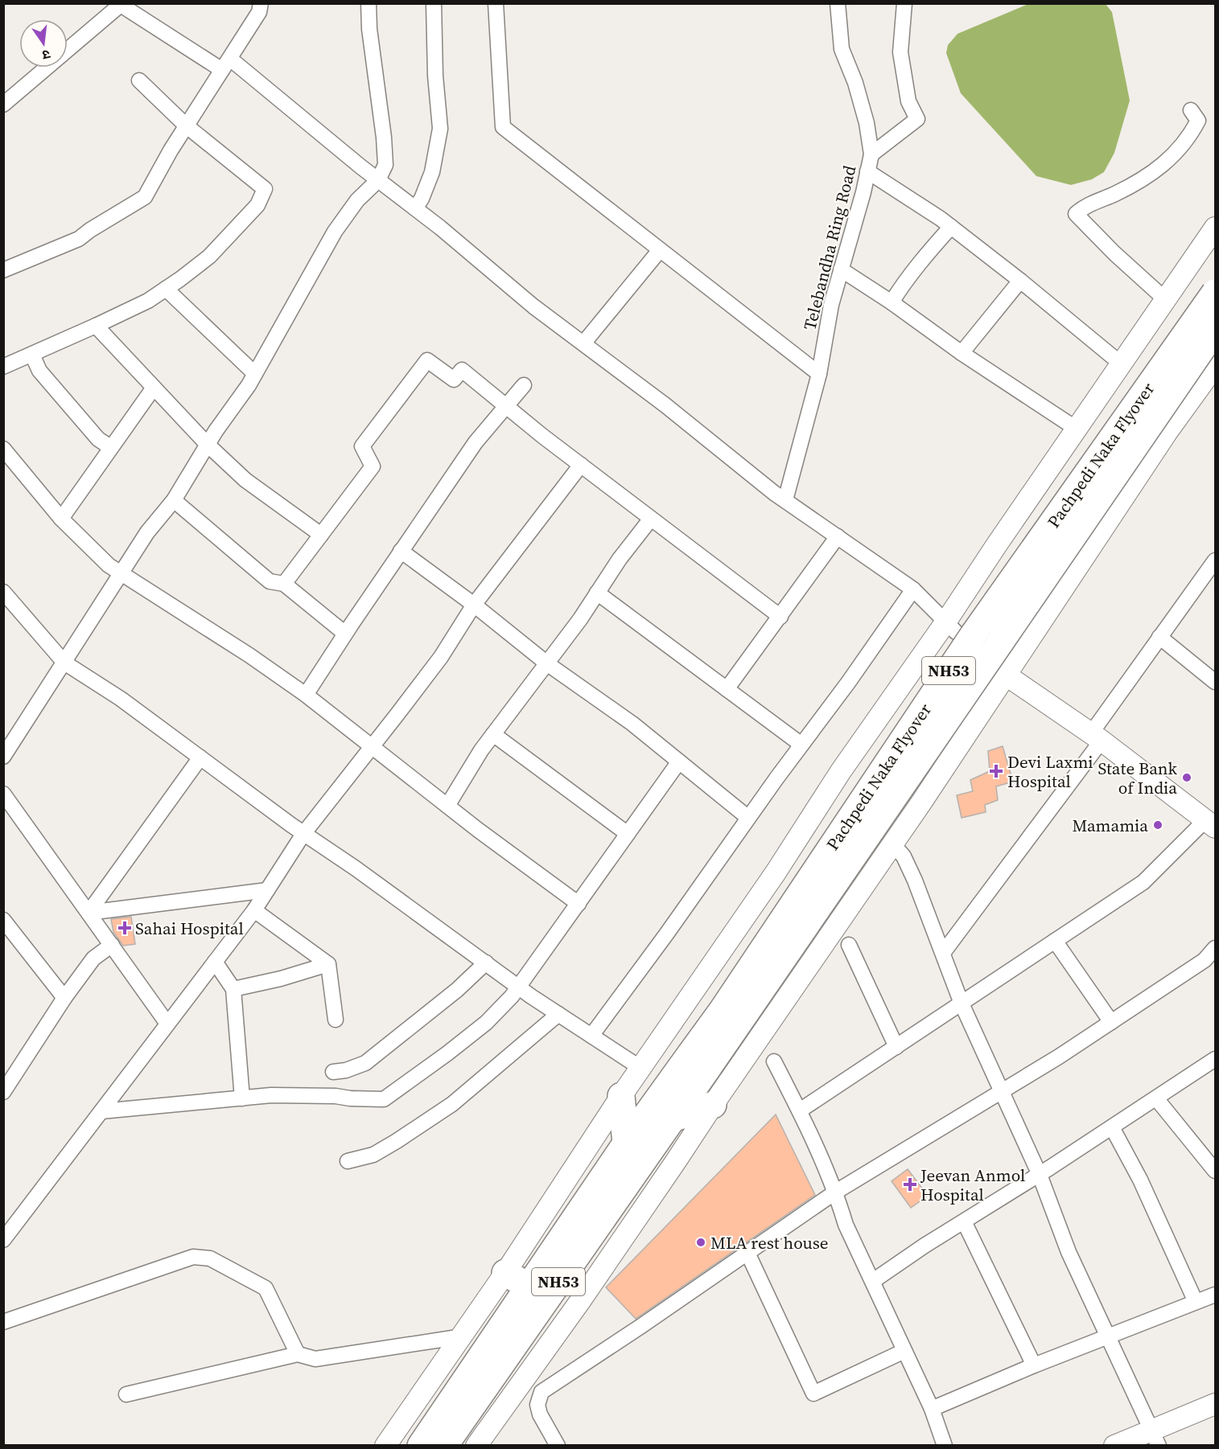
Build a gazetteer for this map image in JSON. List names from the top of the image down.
{
  "streets": {
    "highway": ["Pachpedi Naka Flyover", "NH53"],
    "street": ["Telebandha Ring Road"]
  },
  "crossings": [
    ["Pachpedi Naka Flyover", "NH53"]
  ],
  "places": {
    "health": ["Devi Laxmi Hospital", "Sahai Hospital", "Jeevan Anmol Hospital"],
    "other": ["State Bank of India", "Mamamia", "MLA rest house"]
  },
  "north": "bottom"
}
